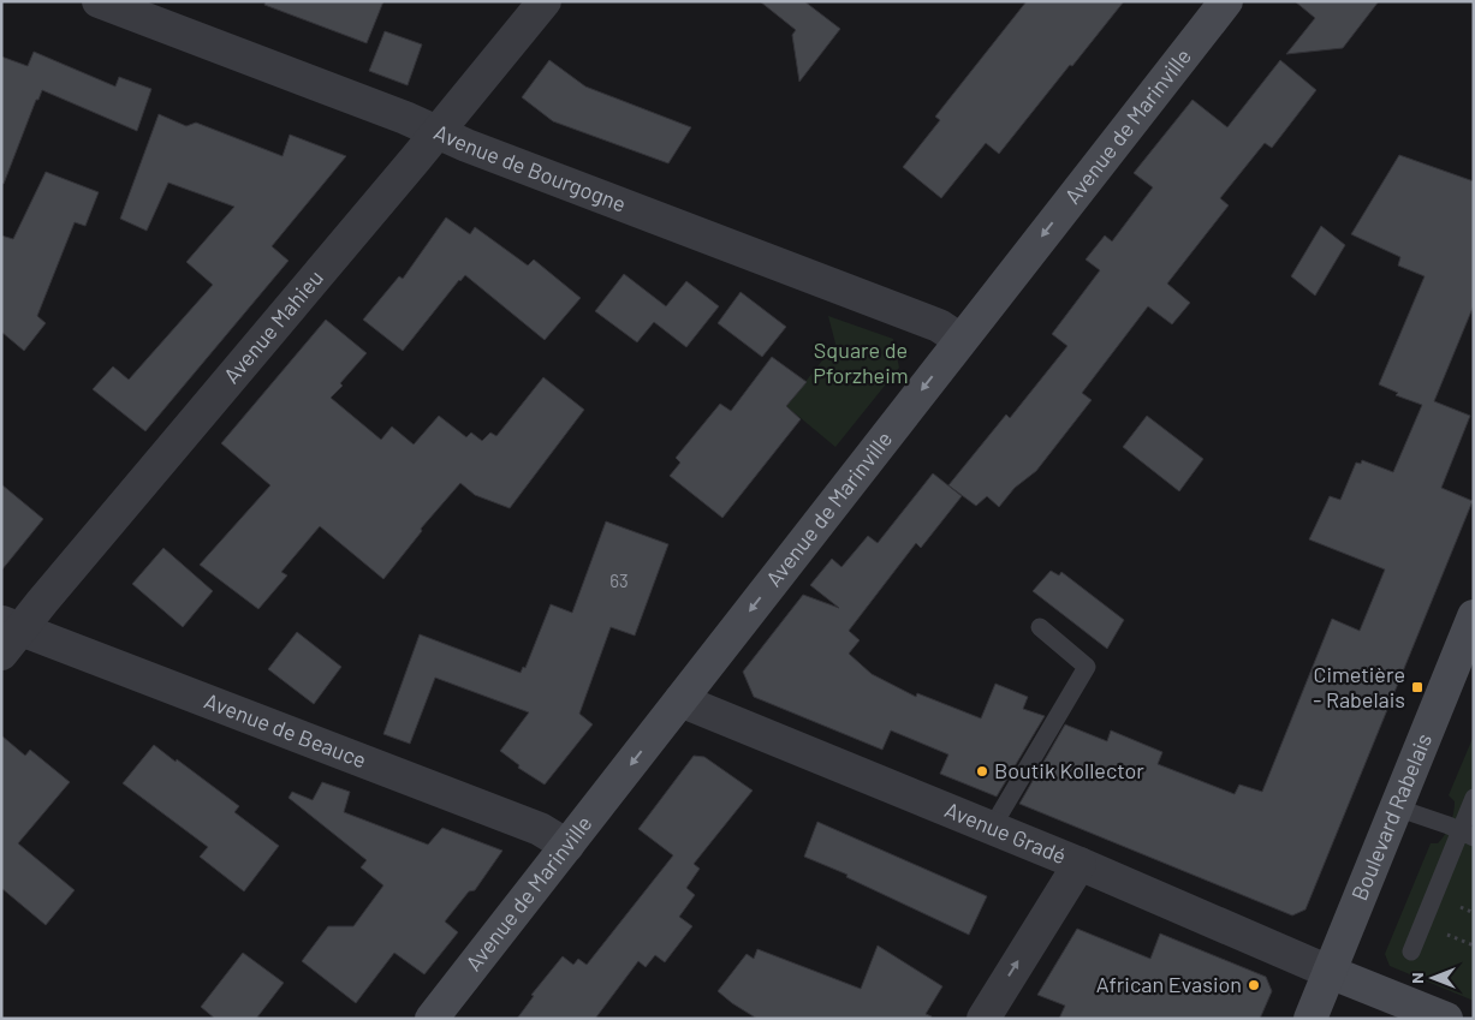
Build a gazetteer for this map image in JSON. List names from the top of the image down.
{
  "streets": {
    "street": [
      "Avenue de Marinville",
      "Avenue de Bourgogne",
      "Avenue Mahieu",
      "Avenue de Beauce",
      "Boulevard Rabelais",
      "Avenue Gradé"
    ]
  },
  "crossings": [
    ["Avenue de Marinville", "Avenue de Bourgogne"],
    ["Avenue de Marinville", "Avenue de Beauce"],
    ["Avenue de Marinville", "Avenue Gradé"],
    ["Avenue de Bourgogne", "Avenue Mahieu"],
    ["Avenue Mahieu", "Avenue de Beauce"],
    ["Boulevard Rabelais", "Avenue Gradé"]
  ],
  "one_way": ["Avenue de Marinville"],
  "parks": ["Square de Pforzheim"],
  "places": {
    "transit": ["Cimetière - Rabelais"],
    "other": ["Boutik Kollector", "African Evasion"]
  },
  "house_numbers": ["63"],
  "north": "left"
}
